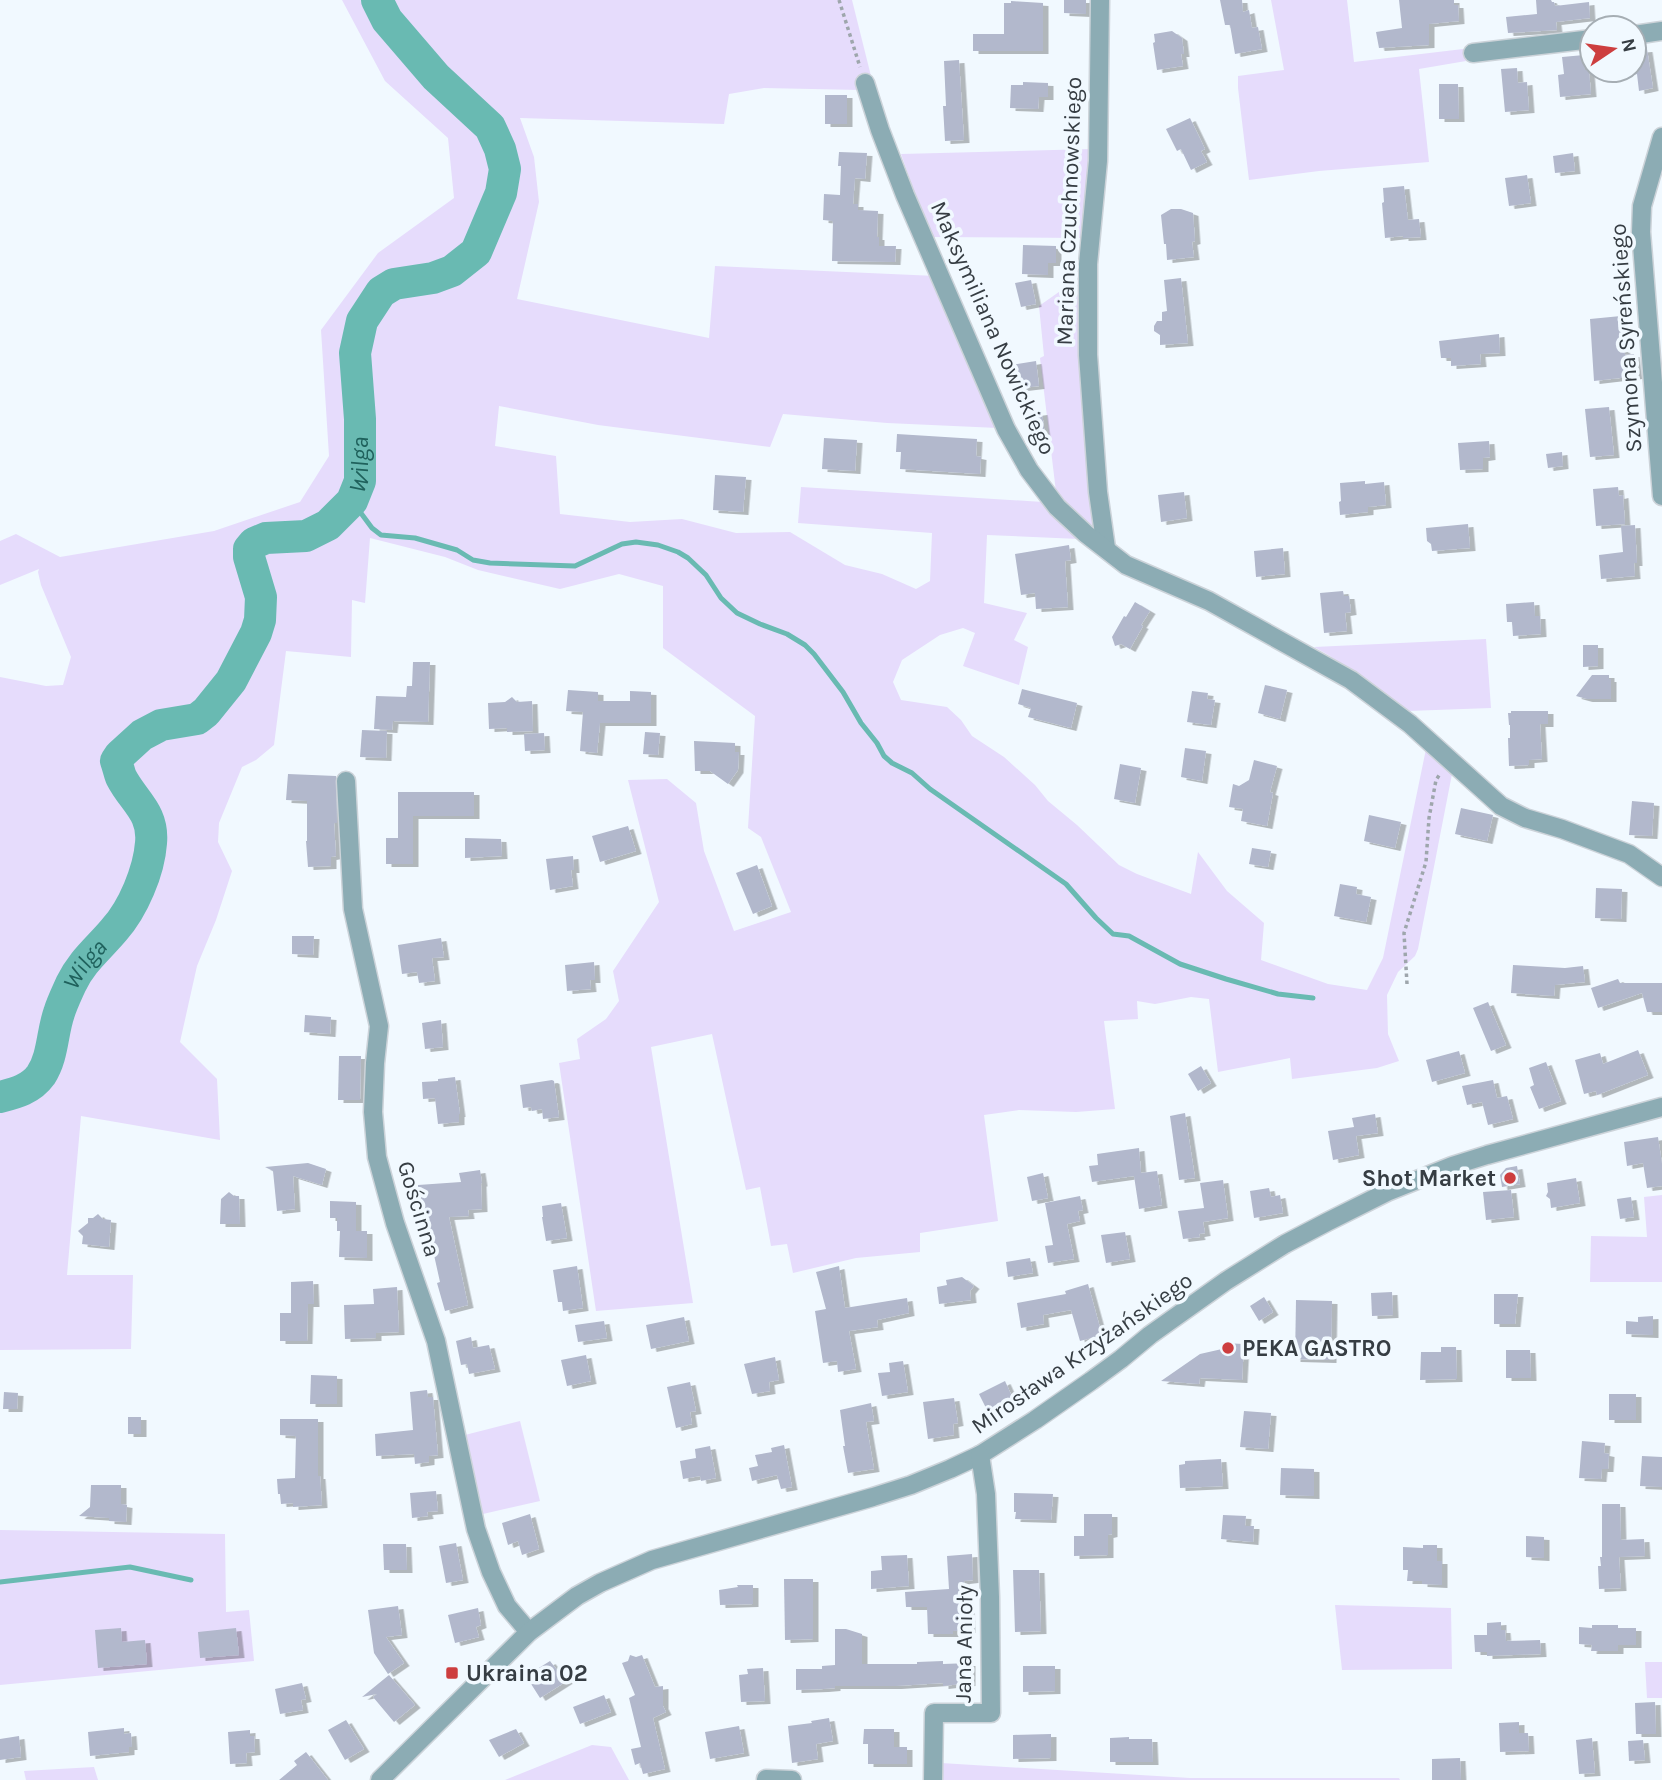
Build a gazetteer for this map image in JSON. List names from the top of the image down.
{
  "streets": {
    "street": [
      "Mariana Czuchnowskiego",
      "Maksymiliana Nowickiego",
      "Szymona Syreńskiego",
      "Gościnna",
      "Mirosława Krzyżańskiego",
      "Jana Anioły"
    ]
  },
  "crossings": [
    ["Mariana Czuchnowskiego", "Maksymiliana Nowickiego"],
    ["Gościnna", "Mirosława Krzyżańskiego"],
    ["Mirosława Krzyżańskiego", "Jana Anioły"]
  ],
  "water": ["Wilga"],
  "places": {
    "other": ["Shot Market", "PEKA GASTRO"],
    "transit": ["Ukraina 02"]
  },
  "north": "right"
}
